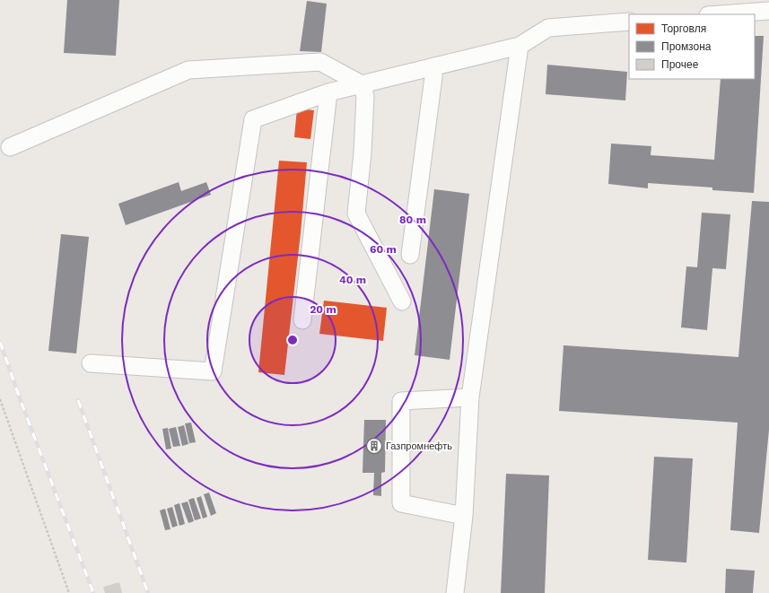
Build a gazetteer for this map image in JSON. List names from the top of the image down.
{
  "places": {
    "building": ["Газпромнефть"]
  },
  "legend": ["Торговля", "Промзона", "Прочее"],
  "rings": [
    "80 m",
    "60 m",
    "40 m",
    "20 m"
  ]
}
